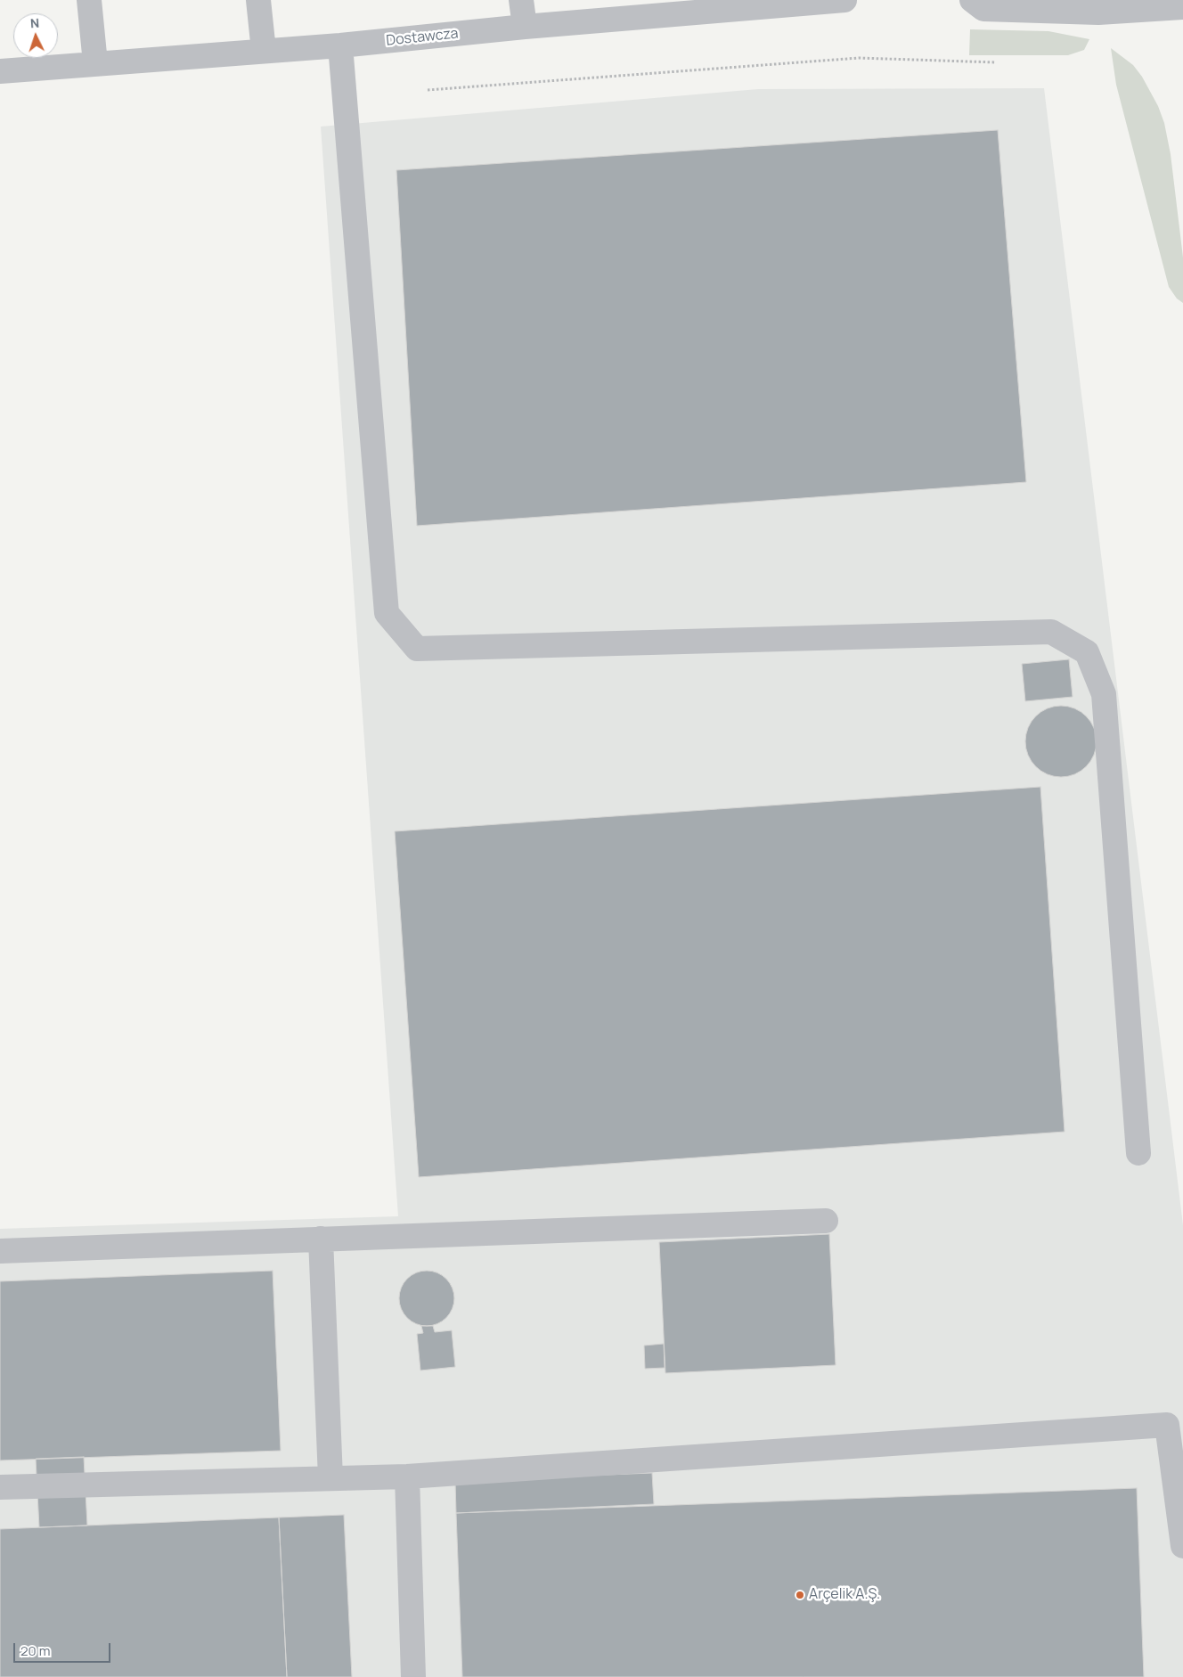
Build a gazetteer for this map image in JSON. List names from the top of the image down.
{
  "streets": {
    "street": ["Dostawcza"]
  },
  "places": ["Arçelik A.Ş."],
  "scale_bar": "20 m",
  "north": "top"
}
